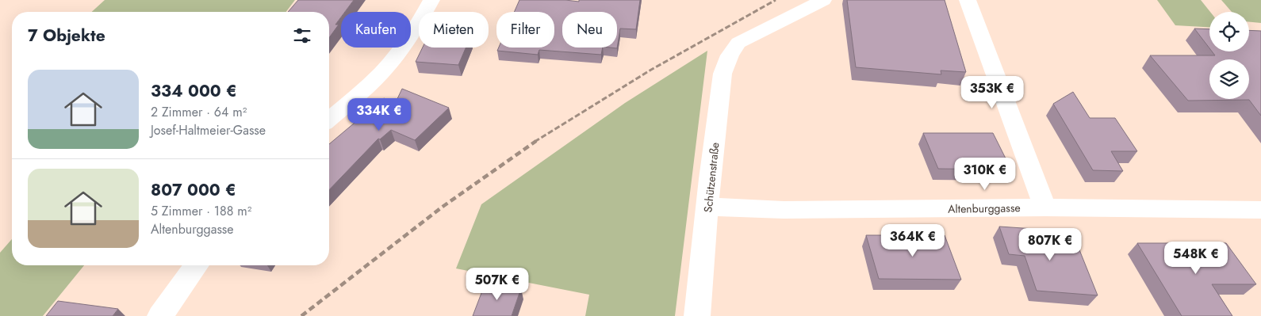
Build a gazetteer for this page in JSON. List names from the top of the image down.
{
  "streets": {
    "street": ["Schützenstraße", "Altenburggasse"]
  },
  "crossings": [
    ["Schützenstraße", "Altenburggasse"]
  ],
  "page": {
    "chip": [
      "Kaufen",
      "Mieten",
      "Filter",
      "Neu"
    ],
    "heading": "7 Objekte",
    "list": [
      {
        "name": "334 000 €",
        "note": "2 Zimmer · 64 m² · Josef-Haltmeier-Gasse"
      },
      {
        "name": "807 000 €",
        "note": "5 Zimmer · 188 m² · Altenburggasse"
      }
    ],
    "price": [
      "353K €",
      "334K €",
      "310K €",
      "364K €",
      "807K €",
      "548K €",
      "507K €"
    ]
  }
}
